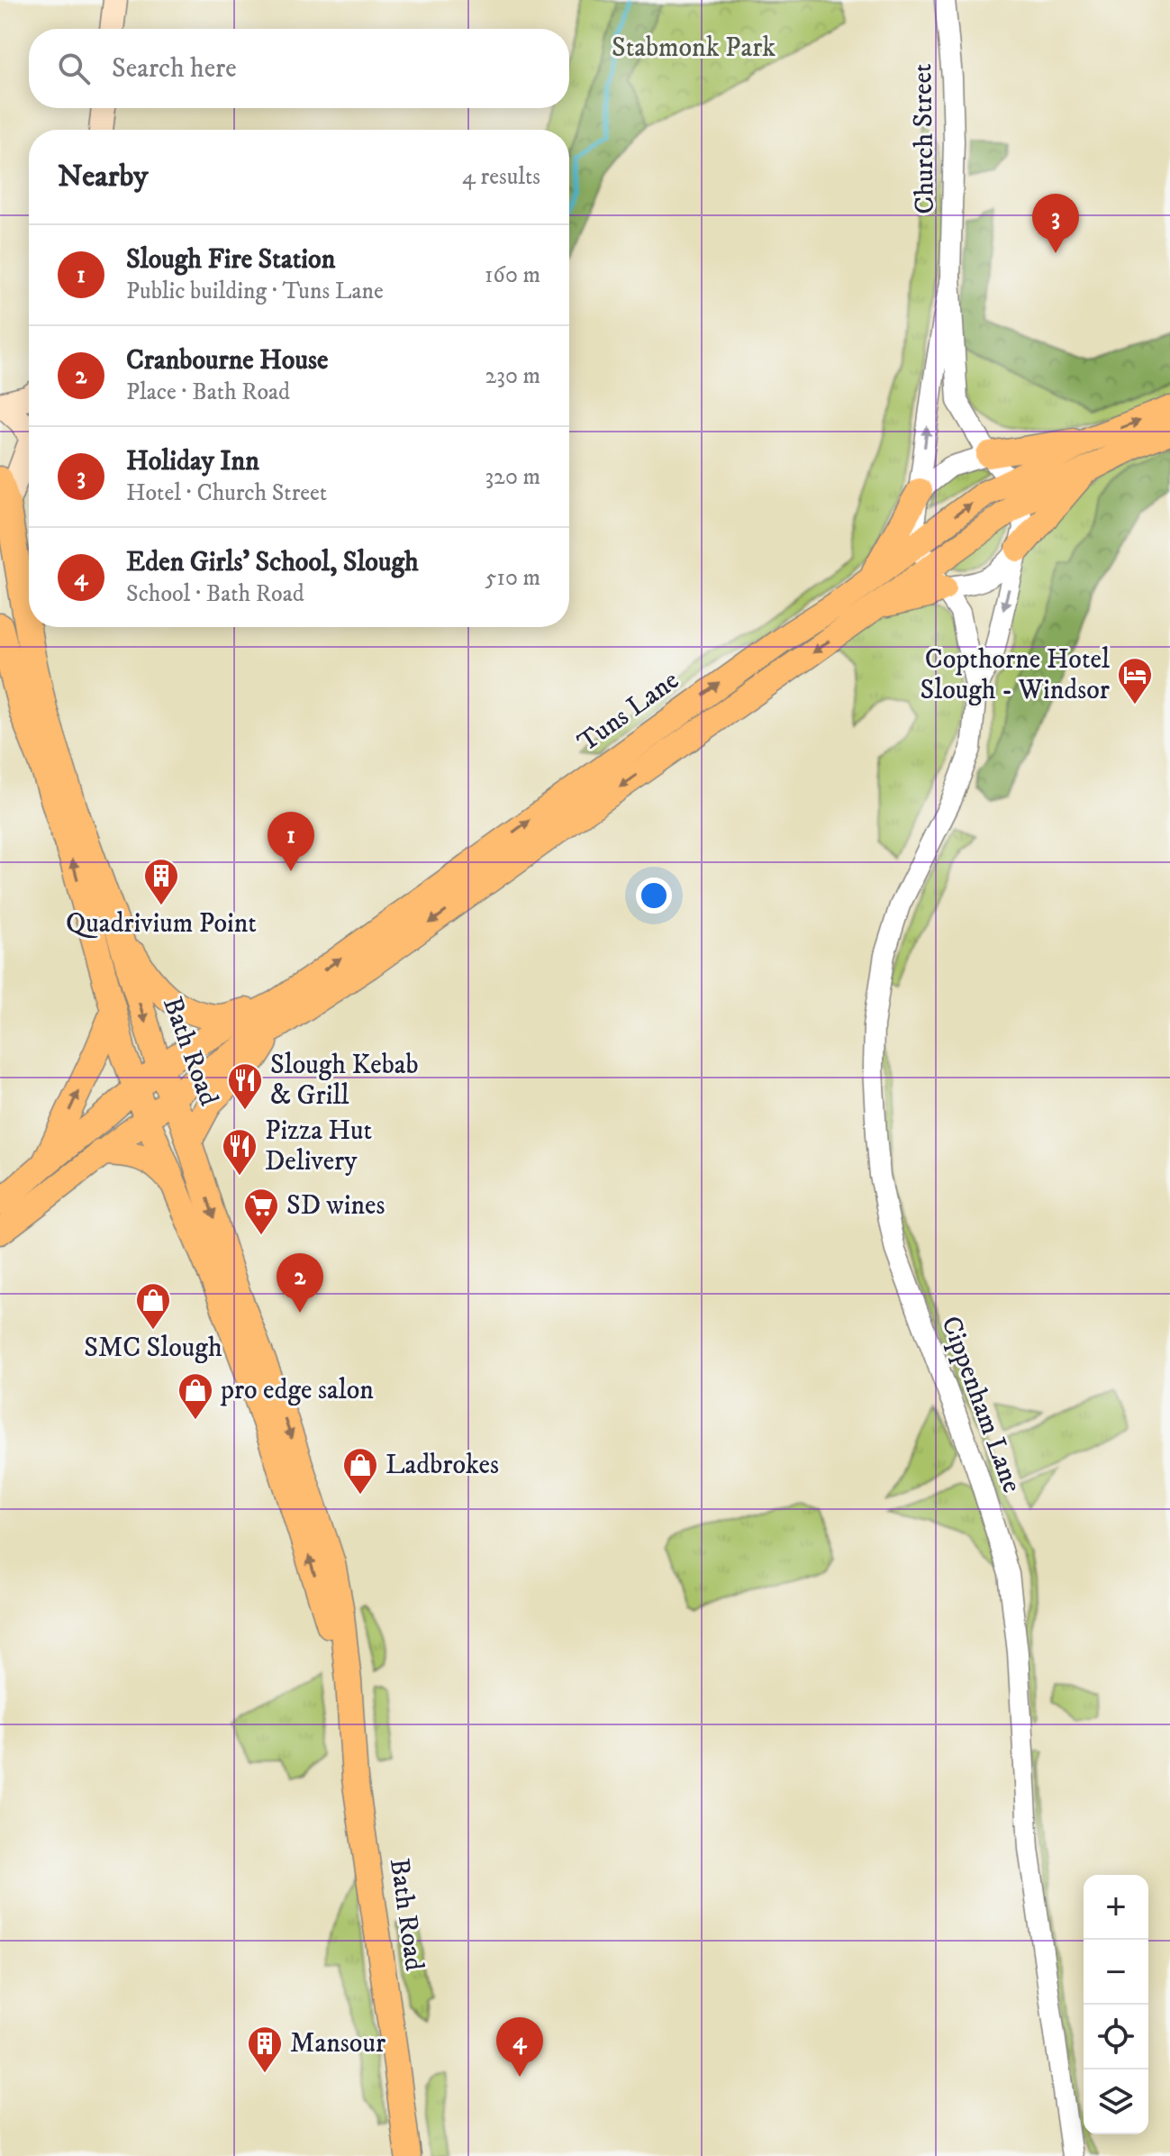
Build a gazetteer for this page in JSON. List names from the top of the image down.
{
  "streets": {
    "main road": ["Tuns Lane", "Bath Road"],
    "street": ["Church Street", "Cippenham Lane"]
  },
  "crossings": [
    ["Church Street", "Tuns Lane"],
    ["Church Street", "Cippenham Lane"],
    ["Tuns Lane", "Bath Road"],
    ["Tuns Lane", "Cippenham Lane"]
  ],
  "parks": ["Stabmonk Park"],
  "places": {
    "hotel": ["Copthorne Hotel Slough - Windsor"],
    "building": ["Quadrivium Point", "Mansour"],
    "restaurant": ["Slough Kebab & Grill", "Pizza Hut Delivery"],
    "supermarket": ["SD wines"],
    "shop": ["SMC Slough", "pro edge salon", "Ladbrokes"]
  },
  "page": {
    "search": "Search here",
    "heading": ["Nearby", "4 results"],
    "pins": [
      "3",
      "1",
      "2",
      "4"
    ],
    "list": [
      {
        "mark": "1",
        "name": "Slough Fire Station",
        "note": "Public building · Tuns Lane",
        "value": "160 m"
      },
      {
        "mark": "2",
        "name": "Cranbourne House",
        "note": "Place · Bath Road",
        "value": "230 m"
      },
      {
        "mark": "3",
        "name": "Holiday Inn",
        "note": "Hotel · Church Street",
        "value": "320 m"
      },
      {
        "mark": "4",
        "name": "Eden Girls' School, Slough",
        "note": "School · Bath Road",
        "value": "510 m"
      }
    ],
    "map_buttons": ["+", "−"]
  }
}
